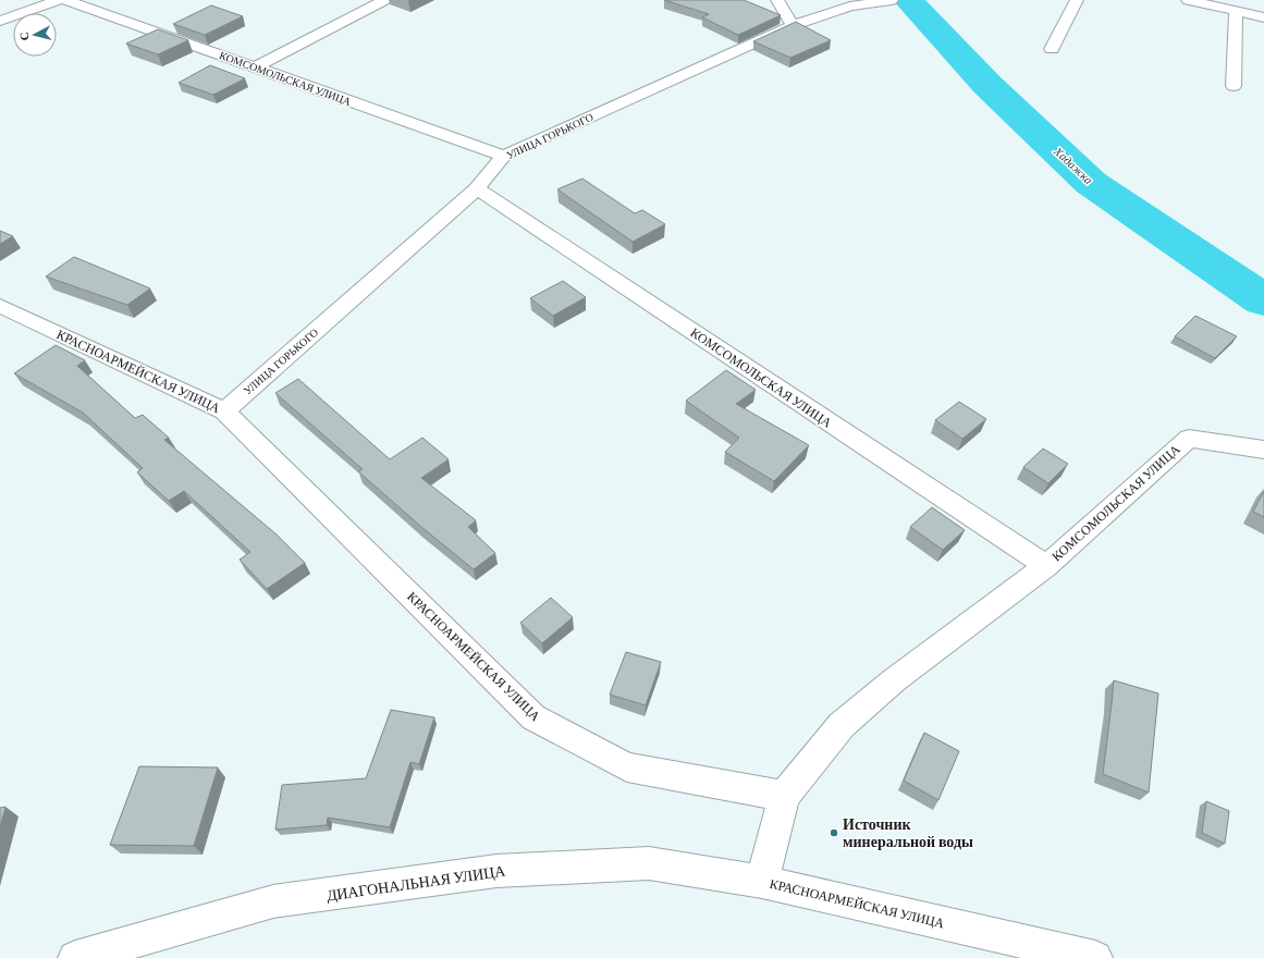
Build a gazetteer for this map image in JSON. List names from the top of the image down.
{
  "streets": {
    "street": [
      "КОМСОМОЛЬСКАЯ УЛИЦА",
      "УЛИЦА ГОРЬКОГО",
      "КРАСНОАРМЕЙСКАЯ УЛИЦА",
      "ДИАГОНАЛЬНАЯ УЛИЦА"
    ]
  },
  "crossings": [
    ["КОМСОМОЛЬСКАЯ УЛИЦА", "УЛИЦА ГОРЬКОГО"],
    ["КОМСОМОЛЬСКАЯ УЛИЦА", "КРАСНОАРМЕЙСКАЯ УЛИЦА"],
    ["УЛИЦА ГОРЬКОГО", "КРАСНОАРМЕЙСКАЯ УЛИЦА"],
    ["КРАСНОАРМЕЙСКАЯ УЛИЦА", "ДИАГОНАЛЬНАЯ УЛИЦА"]
  ],
  "water": ["Хадажка"],
  "places": ["Источник минеральной воды"],
  "north": "left"
}
